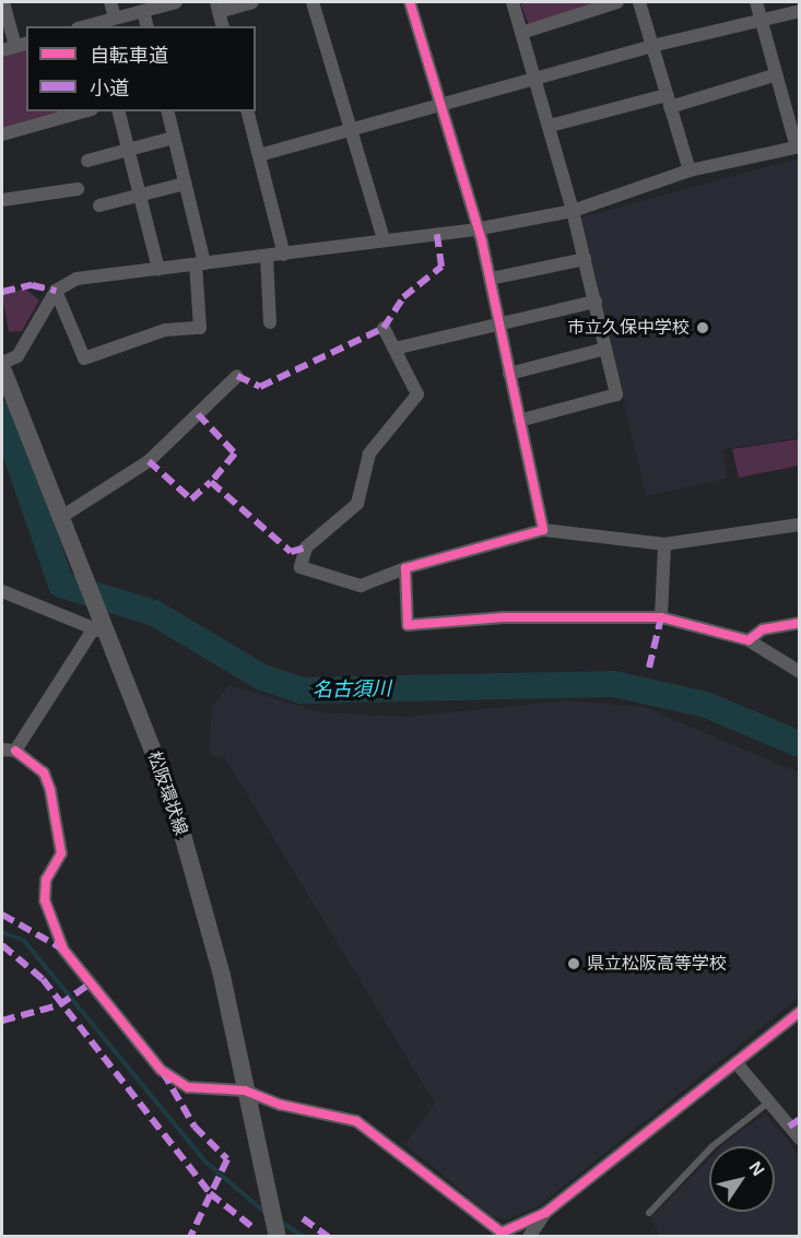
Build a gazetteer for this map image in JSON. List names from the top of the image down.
{
  "streets": {
    "main road": ["松阪環状線"]
  },
  "water": ["名古須川"],
  "places": ["市立久保中学校", "県立松阪高等学校"],
  "legend": ["自転車道", "小道"],
  "north": "top right"
}
